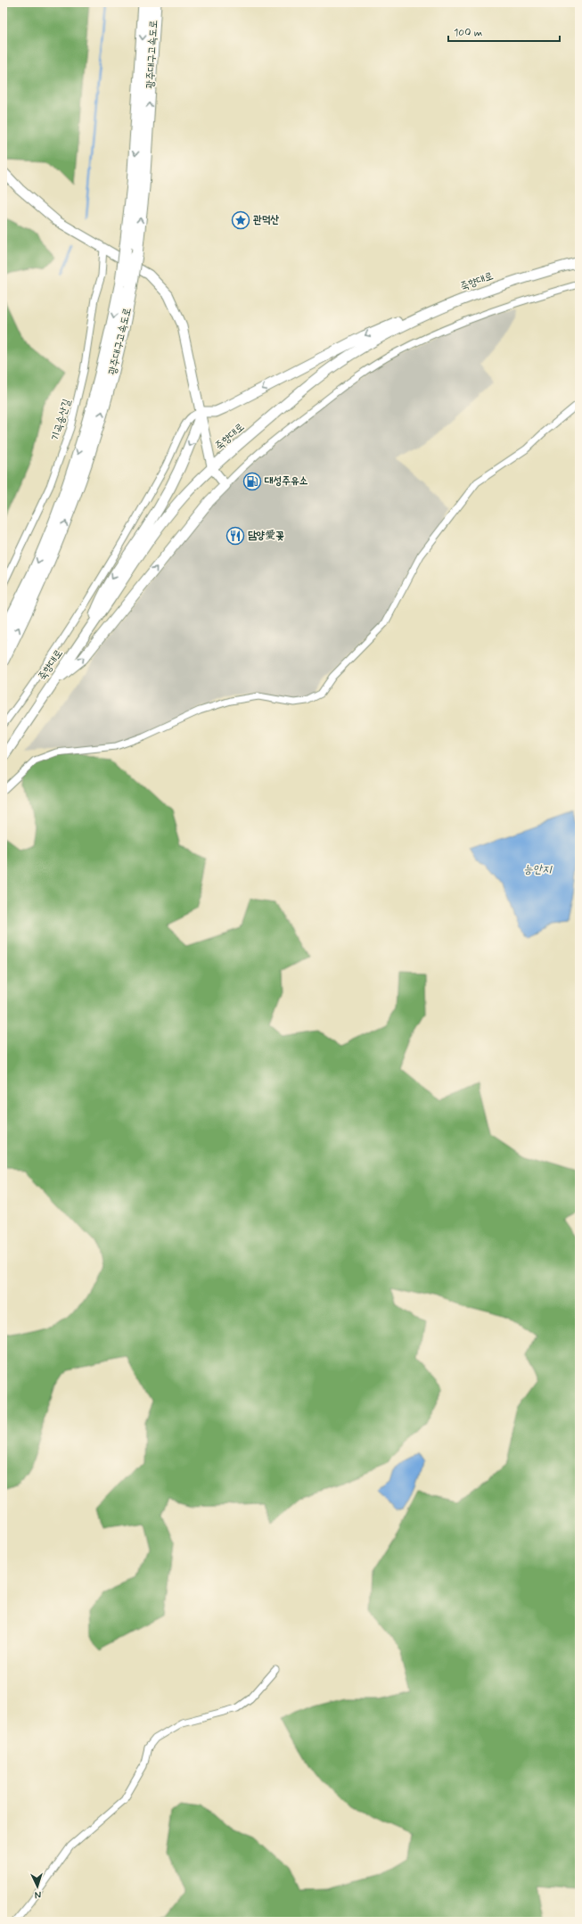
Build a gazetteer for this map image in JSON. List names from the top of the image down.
{
  "streets": {
    "highway": ["광주대구고속도로"],
    "main road": ["죽향대로"],
    "street": ["기곡송산길"]
  },
  "water": ["능안지"],
  "places": {
    "place": ["관덕산"],
    "fuel station": ["대성주유소"],
    "restaurant": ["담양愛꽂"]
  },
  "scale_bar": "100 m",
  "north": "bottom"
}
